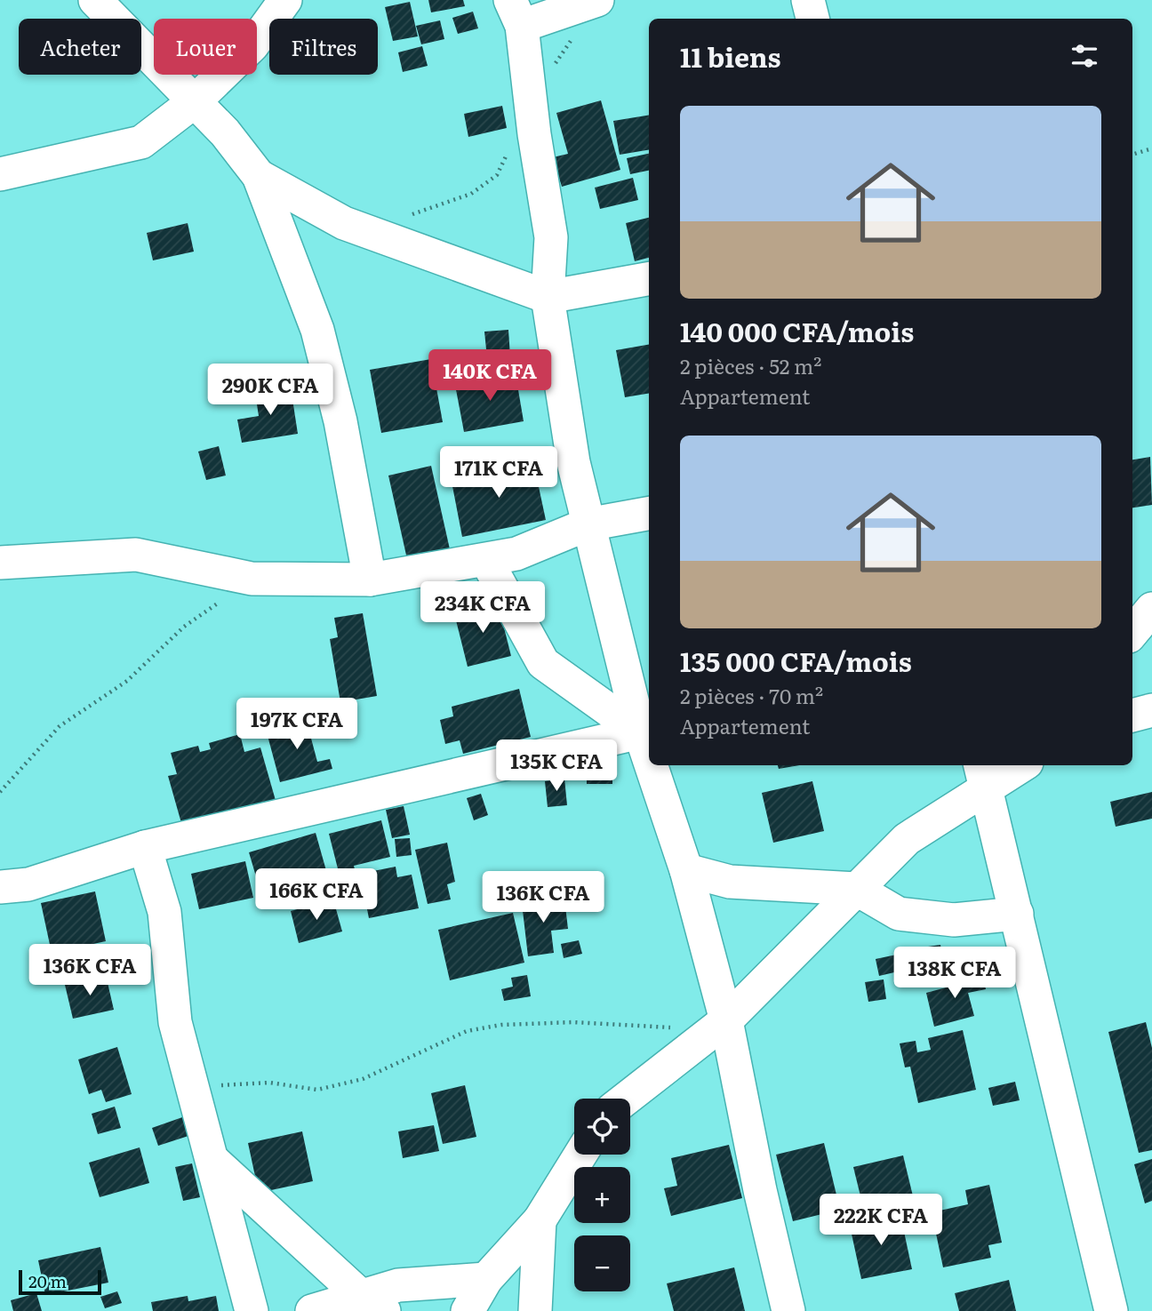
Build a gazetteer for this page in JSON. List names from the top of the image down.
{
  "scale_bar": "20 m",
  "page": {
    "chip": ["Acheter", "Louer", "Filtres"],
    "heading": "11 biens",
    "list": [
      {
        "name": "140 000 CFA/mois",
        "note": "2 pièces · 52 m² · Appartement"
      },
      {
        "name": "135 000 CFA/mois",
        "note": "2 pièces · 70 m² · Appartement"
      }
    ],
    "price": [
      "140K CFA",
      "290K CFA",
      "171K CFA",
      "234K CFA",
      "197K CFA",
      "135K CFA",
      "166K CFA",
      "136K CFA",
      "136K CFA",
      "138K CFA",
      "222K CFA"
    ],
    "map_buttons": ["+", "−"],
    "scale": "20 m"
  }
}
